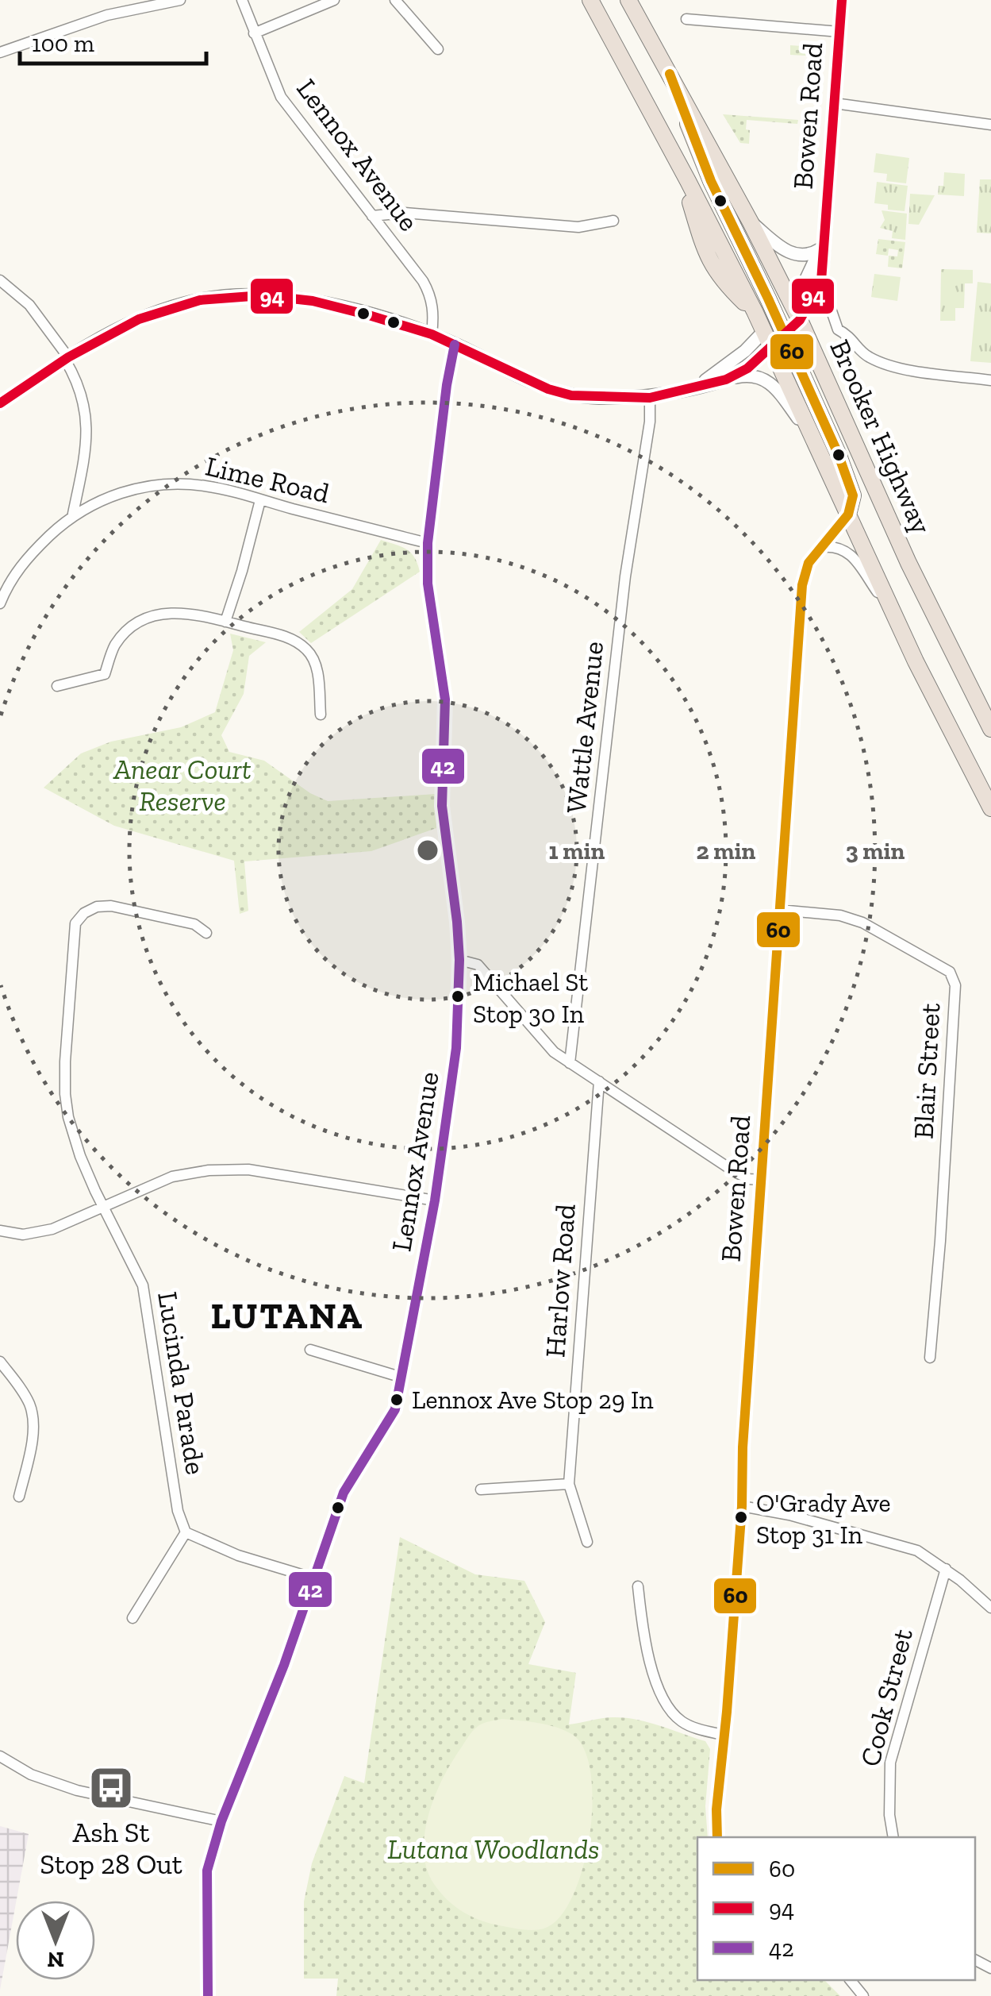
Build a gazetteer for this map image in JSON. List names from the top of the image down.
{
  "streets": {
    "highway": ["Bowen Road", "Brooker Highway"],
    "street": [
      "Lennox Avenue",
      "Lime Road",
      "Wattle Avenue",
      "Blair Street",
      "Harlow Road",
      "Lucinda Parade",
      "Cook Street"
    ]
  },
  "crossings": [
    ["Bowen Road", "Brooker Highway"],
    ["Bowen Road", "Blair Street"],
    ["Lennox Avenue", "Lime Road"]
  ],
  "districts": ["LUTANA"],
  "parks": ["Anear Court Reserve", "Lutana Woodlands"],
  "places": {
    "other": ["Michael St Stop 30 In", "Lennox Ave Stop 29 In", "O'Grady Ave Stop 31 In"],
    "bus stop": ["Ash St Stop 28 Out"]
  },
  "lines": ["transit line 94", "transit line 60", "transit line 42"],
  "legend": ["60", "94", "42"],
  "scale_bar": "100 m",
  "north": "bottom",
  "rings": ["1 min", "2 min", "3 min"]
}
